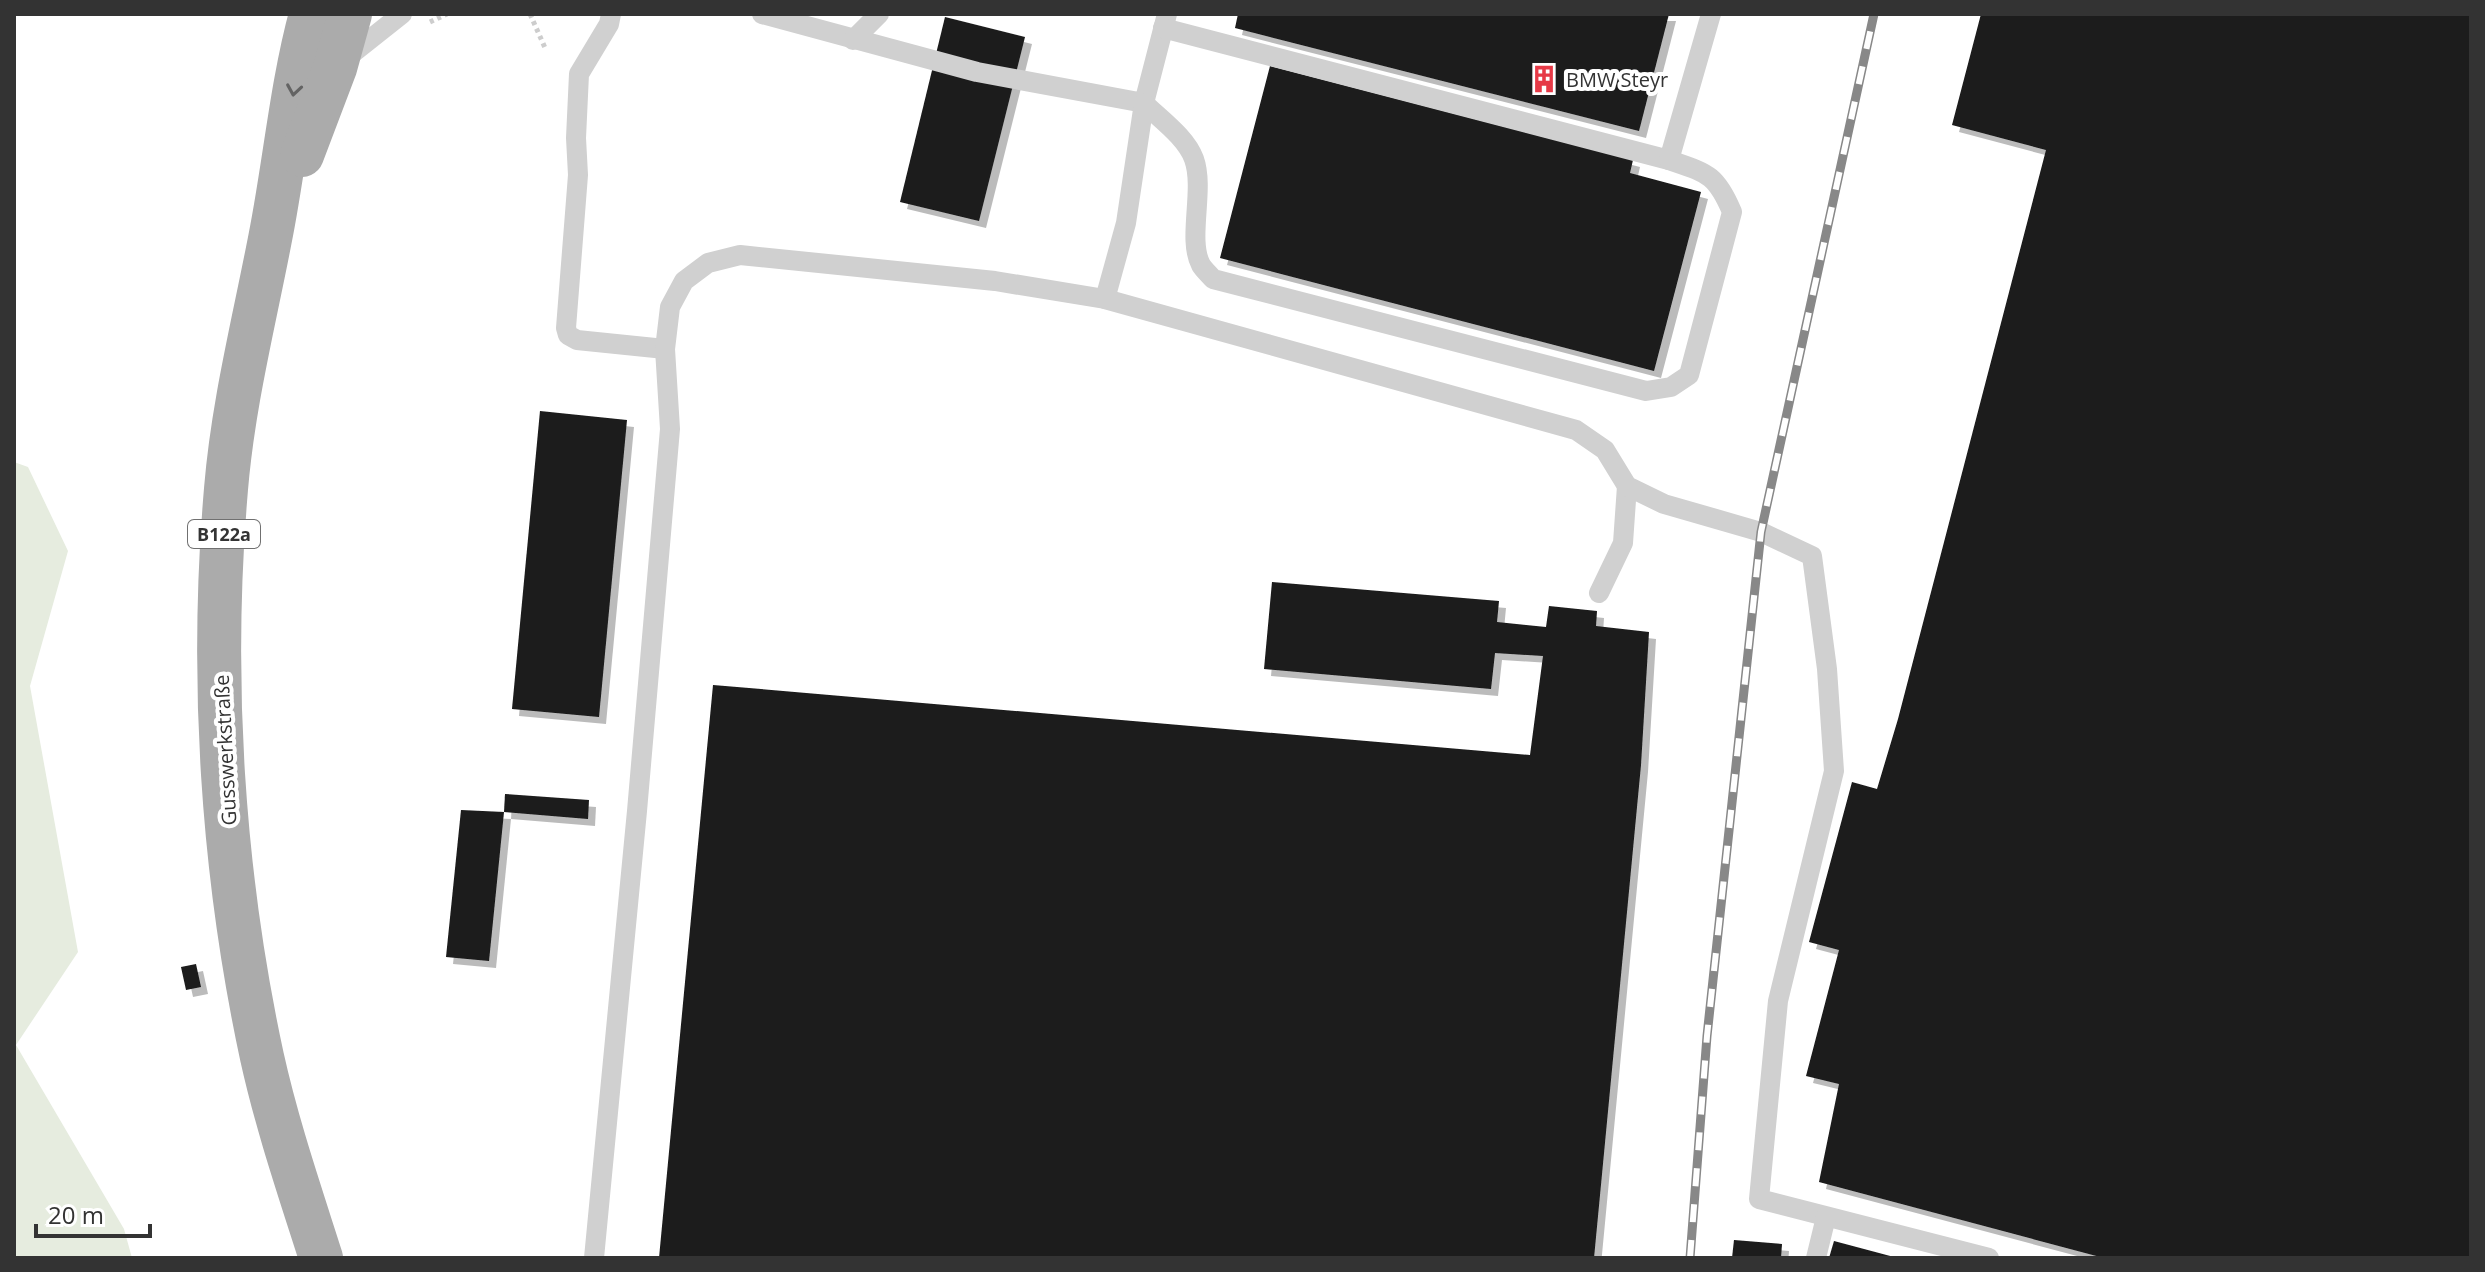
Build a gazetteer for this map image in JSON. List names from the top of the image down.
{
  "streets": {
    "main road": ["B122a", "Gusswerkstraße"]
  },
  "places": {
    "building": ["BMW Steyr"]
  },
  "scale_bar": "20 m"
}
